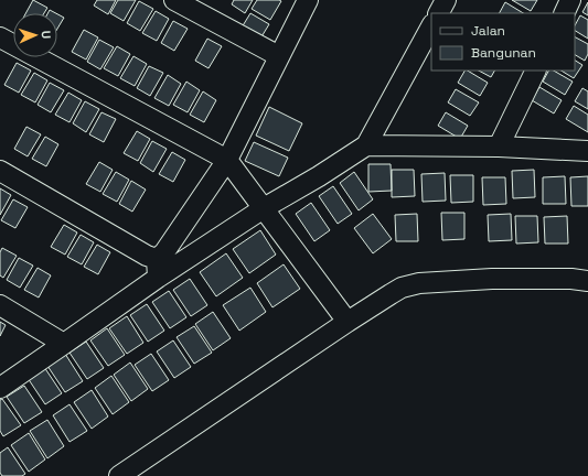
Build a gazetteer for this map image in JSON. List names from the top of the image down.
{
  "legend": ["Jalan", "Bangunan"],
  "north": "right"
}
